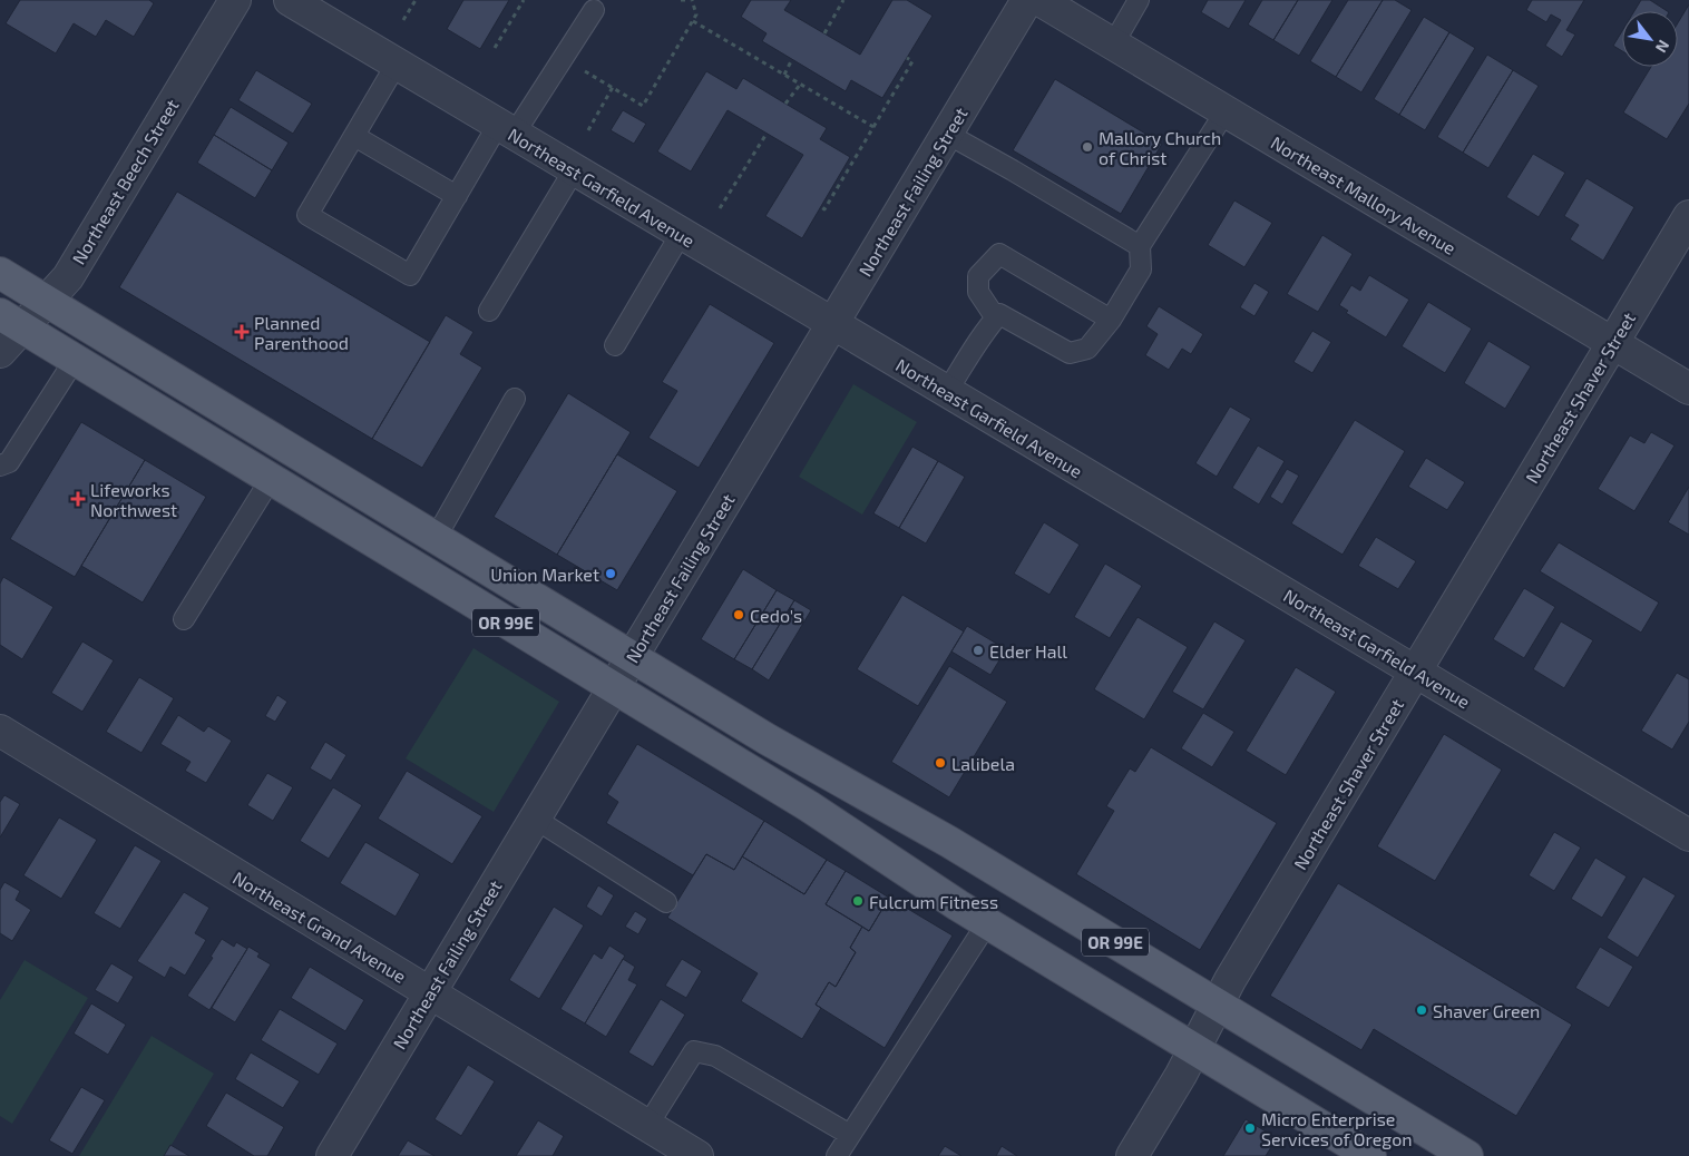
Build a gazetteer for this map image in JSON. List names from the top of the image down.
{
  "streets": {
    "main road": ["OR 99E"],
    "street": [
      "Northeast Beech Street",
      "Northeast Garfield Avenue",
      "Northeast Failing Street",
      "Northeast Mallory Avenue",
      "Northeast Shaver Street",
      "Northeast Grand Avenue"
    ]
  },
  "crossings": [
    ["Northeast Beech Street", "OR 99E"],
    ["Northeast Garfield Avenue", "Northeast Failing Street"],
    ["Northeast Garfield Avenue", "Northeast Shaver Street"],
    ["Northeast Failing Street", "OR 99E"],
    ["Northeast Failing Street", "Northeast Grand Avenue"],
    ["Northeast Mallory Avenue", "Northeast Shaver Street"],
    ["Northeast Shaver Street", "OR 99E"]
  ],
  "places": {
    "other": [
      "Mallory Church of Christ",
      "Union Market",
      "Cedo's",
      "Elder Hall",
      "Lalibela",
      "Fulcrum Fitness",
      "Shaver Green",
      "Micro Enterprise Services of Oregon"
    ],
    "health": ["Planned Parenthood", "Lifeworks Northwest"]
  },
  "north": "bottom right"
}
